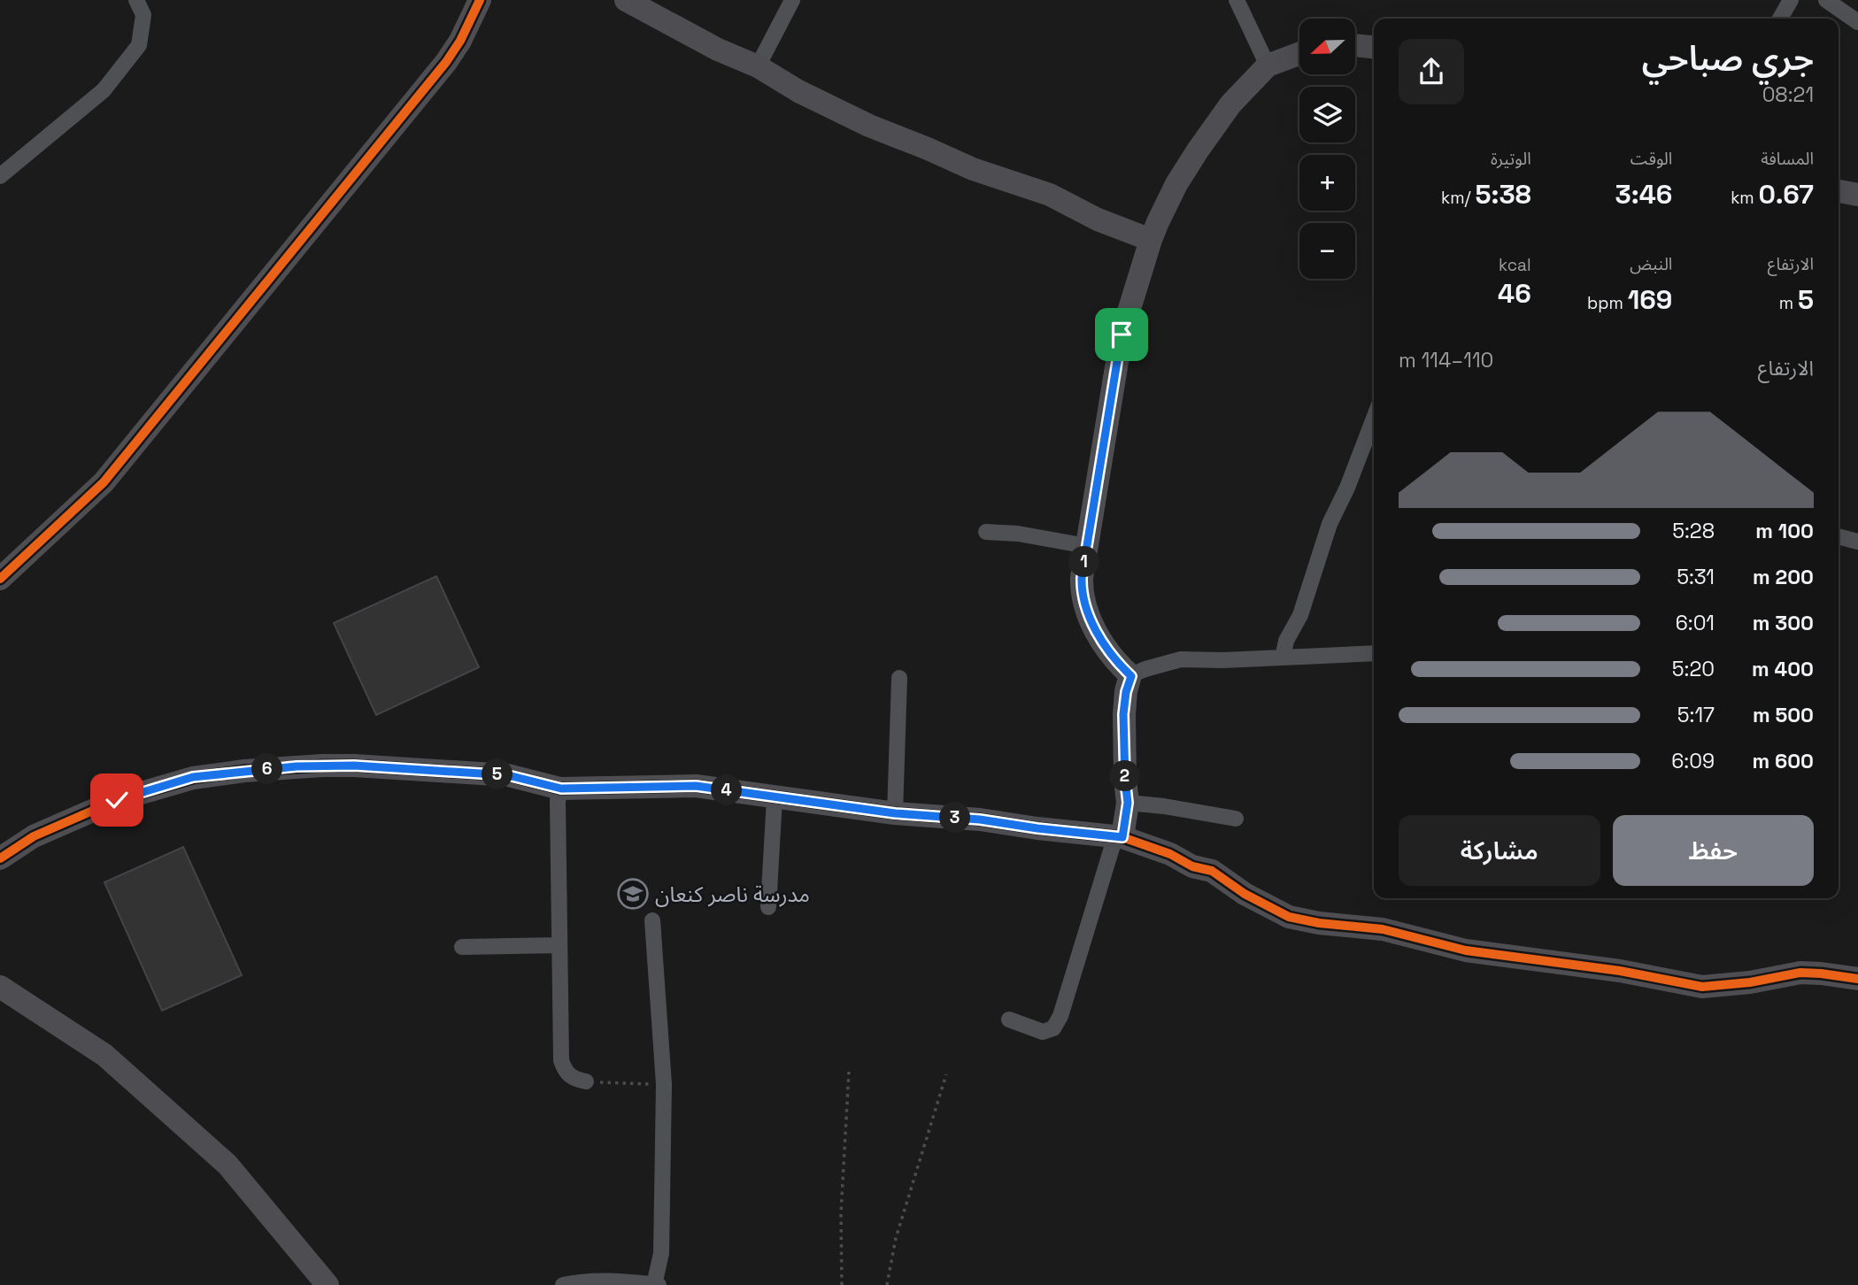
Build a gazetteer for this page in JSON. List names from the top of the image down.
{
  "places": {
    "school or university": ["مدرسة ناصر كنعان"]
  },
  "north": "left",
  "page": {
    "map_buttons": ["+", "−"],
    "heading": ["جري صباحي", "08:21"],
    "stats": [
      ["المسافة", "0.67 km"],
      ["الوقت", "3:46"],
      ["الوتيرة", "5:38 /km"],
      ["الارتفاع", "5 m"],
      ["النبض", "169 bpm"],
      ["kcal", "46"]
    ],
    "chart": ["الارتفاع", "110–114 m"],
    "list": [
      {
        "name": "100 m",
        "note": "5:28"
      },
      {
        "name": "200 m",
        "note": "5:31"
      },
      {
        "name": "300 m",
        "note": "6:01"
      },
      {
        "name": "400 m",
        "note": "5:20"
      },
      {
        "name": "500 m",
        "note": "5:17"
      },
      {
        "name": "600 m",
        "note": "6:09"
      }
    ],
    "pins": [
      "1",
      "6",
      "5",
      "2",
      "4",
      "3"
    ],
    "buttons": ["حفظ", "مشاركة"]
  }
}
